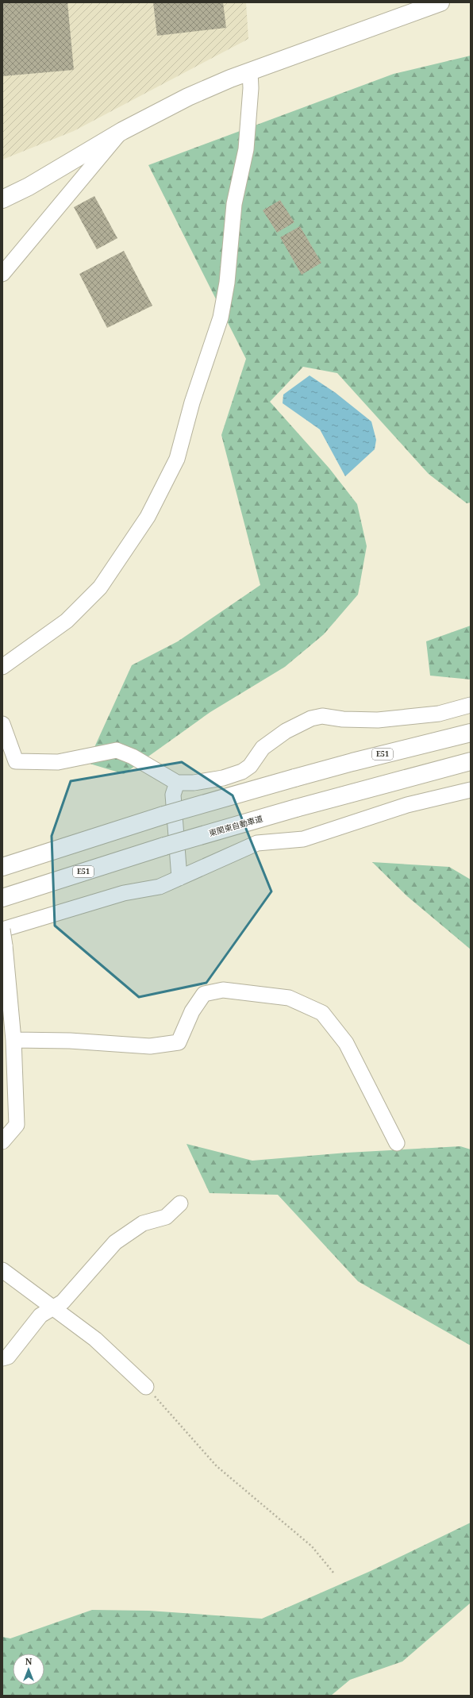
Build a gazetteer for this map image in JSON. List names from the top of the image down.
{
  "streets": {
    "main road": ["E51", "東関東自動車道"]
  },
  "north": "top"
}
